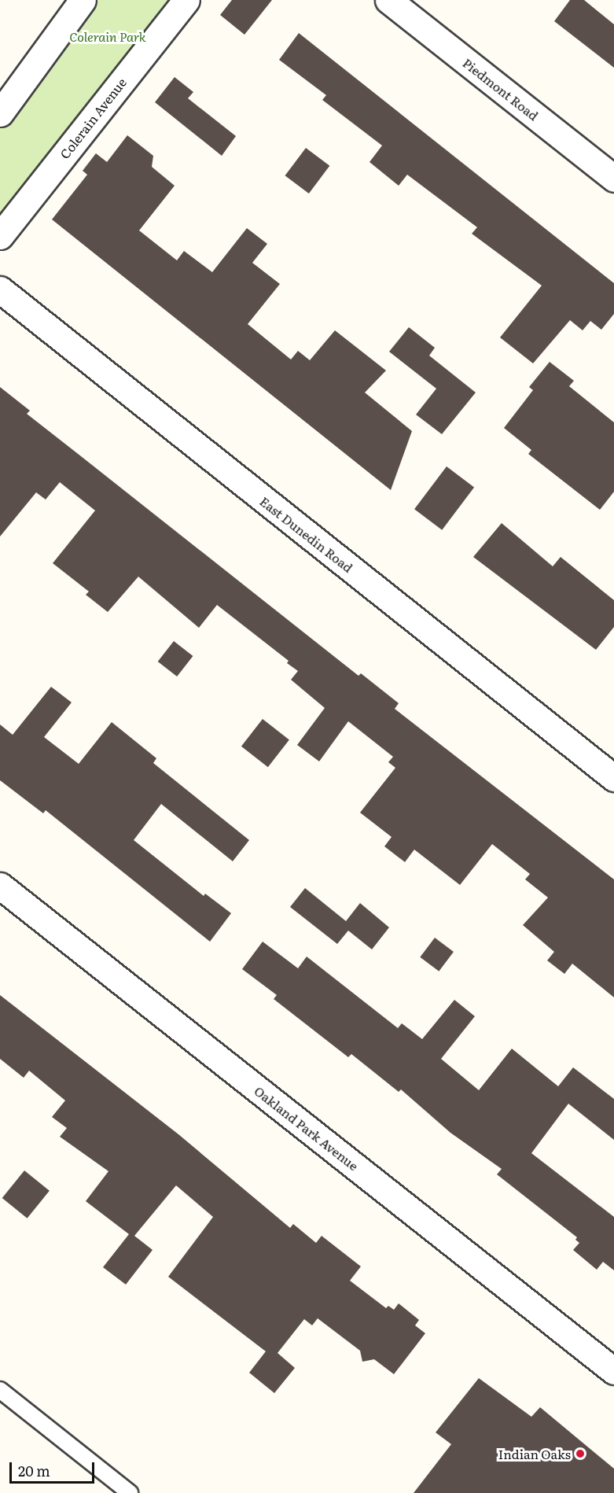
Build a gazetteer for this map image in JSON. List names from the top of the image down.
{
  "streets": {
    "street": [
      "Piedmont Road",
      "Colerain Avenue",
      "East Dunedin Road",
      "Oakland Park Avenue"
    ]
  },
  "parks": ["Colerain Park"],
  "places": ["Indian Oaks"],
  "scale_bar": "20 m"
}
